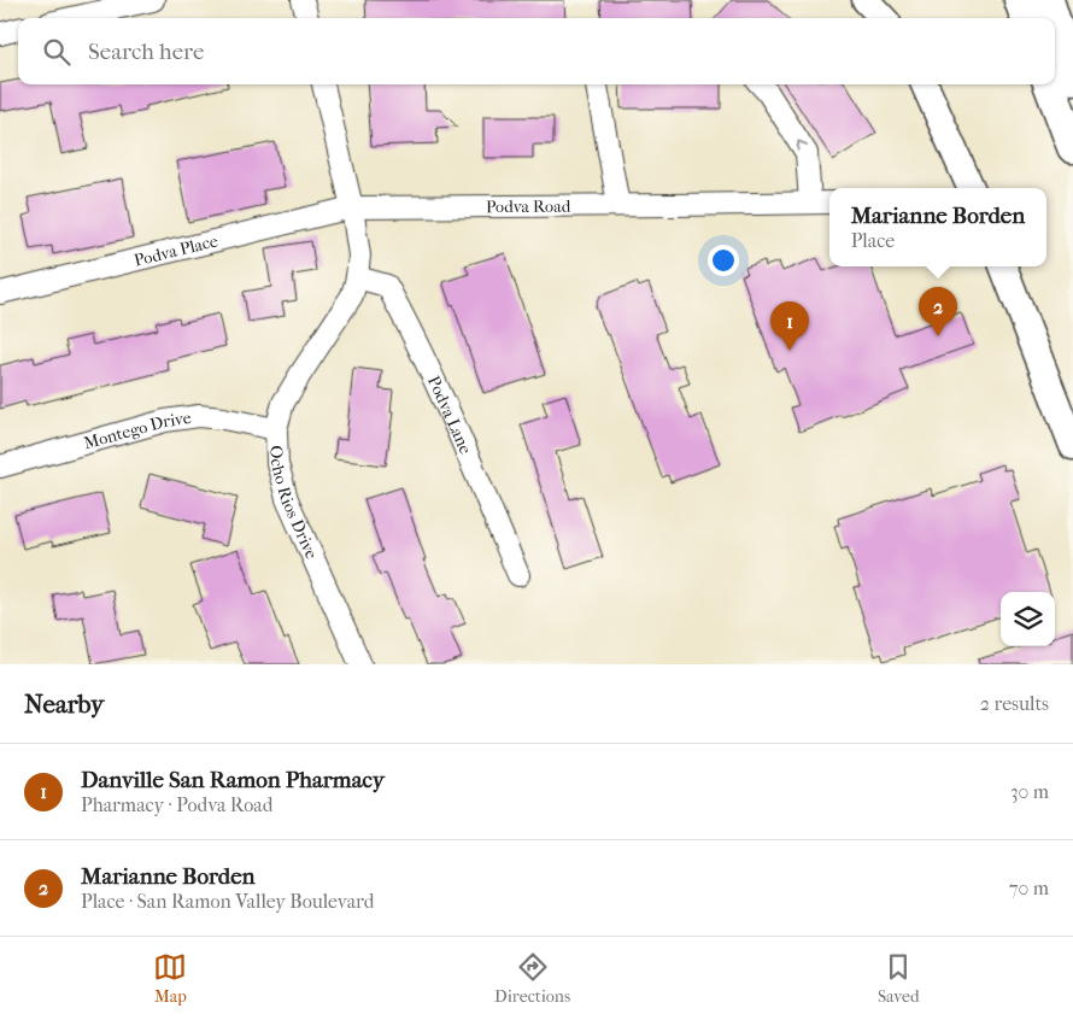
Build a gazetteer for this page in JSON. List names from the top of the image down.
{
  "streets": {
    "street": [
      "Podva Road",
      "Podva Place",
      "Podva Lane",
      "Montego Drive",
      "Ocho Rios Drive"
    ]
  },
  "crossings": [
    ["Podva Road", "Podva Place"],
    ["Podva Road", "Ocho Rios Drive"],
    ["Podva Place", "Ocho Rios Drive"],
    ["Podva Lane", "Ocho Rios Drive"],
    ["Montego Drive", "Ocho Rios Drive"]
  ],
  "page": {
    "search": "Search here",
    "popup": ["Marianne Borden", "Place"],
    "pins": ["2", "1"],
    "heading": ["Nearby", "2 results"],
    "list": [
      {
        "mark": "1",
        "name": "Danville San Ramon Pharmacy",
        "note": "Pharmacy · Podva Road",
        "value": "30 m"
      },
      {
        "mark": "2",
        "name": "Marianne Borden",
        "note": "Place · San Ramon Valley Boulevard",
        "value": "70 m"
      }
    ],
    "nav": ["Map", "Directions", "Saved"]
  }
}
